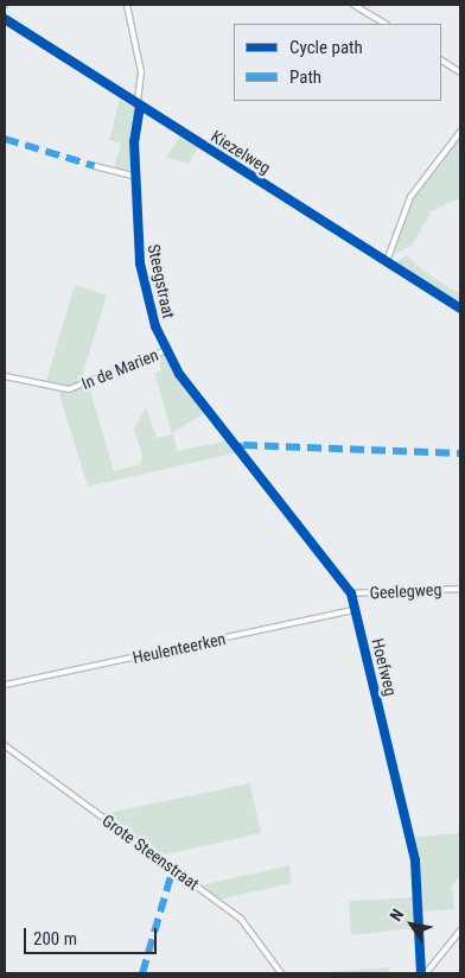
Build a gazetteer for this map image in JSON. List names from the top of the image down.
{
  "streets": {
    "main road": ["Kiezelweg"],
    "street": [
      "Steegstraat",
      "In de Marien",
      "Geelegweg",
      "Heulenteerken",
      "Hoefweg",
      "Grote Steenstraat"
    ]
  },
  "crossings": [
    ["Kiezelweg", "Steegstraat"],
    ["Steegstraat", "In de Marien"],
    ["Steegstraat", "Hoefweg"],
    ["Geelegweg", "Hoefweg"],
    ["Heulenteerken", "Hoefweg"]
  ],
  "legend": ["Cycle path", "Path"],
  "scale_bar": "200 m",
  "north": "top left"
}
